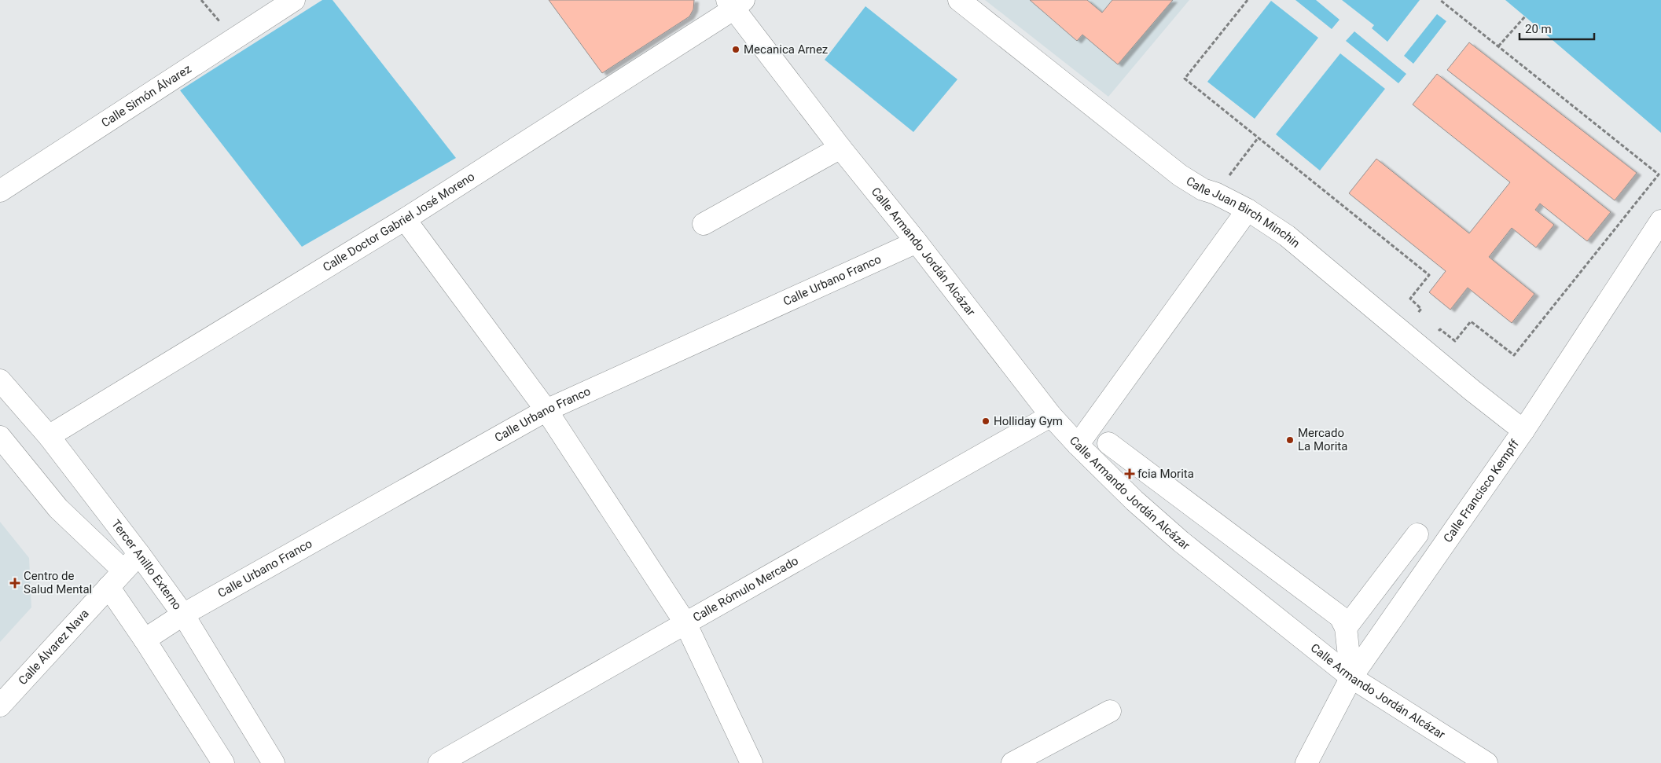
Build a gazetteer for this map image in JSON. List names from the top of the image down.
{
  "streets": {
    "street": [
      "Calle Simón Álvarez",
      "Calle Juan Birch Minchin",
      "Calle Doctor Gabriel José Moreno",
      "Calle Armando Jordán Alcázar",
      "Calle Urbano Franco",
      "Calle Francisco Kempff",
      "Tercer Anillo Externo",
      "Calle Rómulo Mercado",
      "Calle Álvarez Nava"
    ]
  },
  "crossings": [
    ["Calle Juan Birch Minchin", "Calle Francisco Kempff"],
    ["Calle Doctor Gabriel José Moreno", "Calle Armando Jordán Alcázar"],
    ["Calle Doctor Gabriel José Moreno", "Tercer Anillo Externo"],
    ["Calle Armando Jordán Alcázar", "Calle Urbano Franco"],
    ["Calle Armando Jordán Alcázar", "Calle Francisco Kempff"],
    ["Calle Armando Jordán Alcázar", "Calle Rómulo Mercado"],
    ["Calle Urbano Franco", "Tercer Anillo Externo"],
    ["Tercer Anillo Externo", "Calle Álvarez Nava"]
  ],
  "places": {
    "other": ["Mecanica Arnez", "Holliday Gym", "Mercado La Morita"],
    "health": ["fcia Morita", "Centro de Salud Mental"]
  },
  "scale_bar": "20 m"
}
